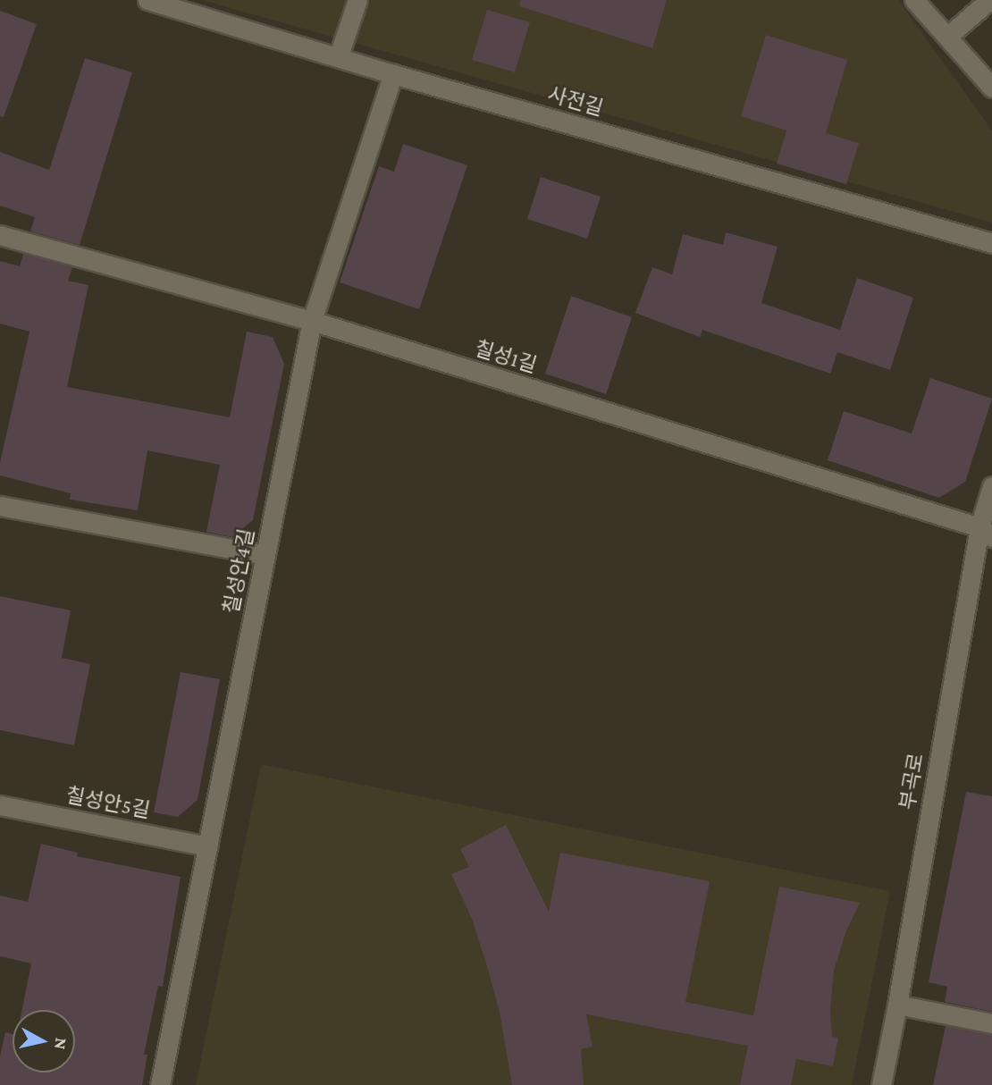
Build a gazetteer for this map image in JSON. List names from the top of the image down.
{
  "streets": {
    "street": [
      "사전길",
      "칠성1길",
      "칠성안4길",
      "부곡로",
      "칠성안5길"
    ]
  },
  "crossings": [
    ["사전길", "칠성안4길"],
    ["칠성1길", "칠성안4길"],
    ["칠성1길", "부곡로"],
    ["칠성안4길", "칠성안5길"]
  ],
  "north": "right"
}
